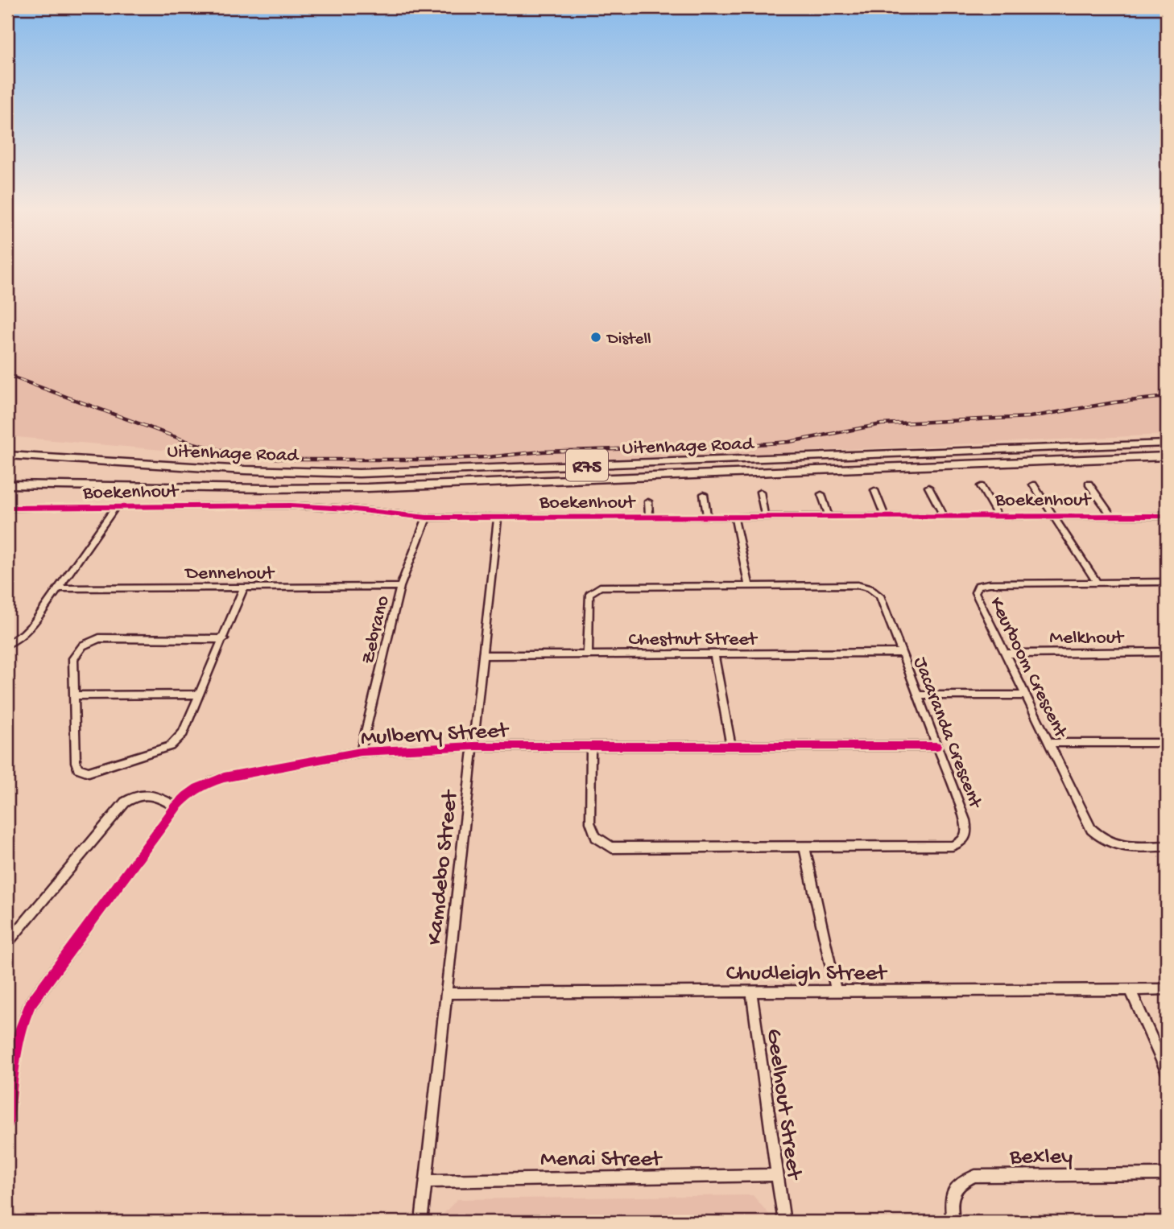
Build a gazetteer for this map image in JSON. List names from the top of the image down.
{
  "streets": {
    "main road": ["Uitenhage Road", "R75"],
    "street": [
      "Boekenhout",
      "Dennehout",
      "Zebrano",
      "Melkhout",
      "Chestnut Street",
      "Keurboom Crescent",
      "Mulberry Street",
      "Jacaranda Crescent",
      "Kamdebo Street",
      "Chudleigh Street",
      "Geelhout Street",
      "Bexley",
      "Menai Street"
    ]
  },
  "crossings": [
    ["Boekenhout", "Zebrano"],
    ["Boekenhout", "Kamdebo Street"],
    ["Dennehout", "Zebrano"],
    ["Zebrano", "Mulberry Street"],
    ["Melkhout", "Keurboom Crescent"],
    ["Chestnut Street", "Jacaranda Crescent"],
    ["Chestnut Street", "Kamdebo Street"],
    ["Mulberry Street", "Jacaranda Crescent"],
    ["Mulberry Street", "Kamdebo Street"],
    ["Kamdebo Street", "Chudleigh Street"],
    ["Kamdebo Street", "Menai Street"],
    ["Chudleigh Street", "Geelhout Street"],
    ["Geelhout Street", "Menai Street"]
  ],
  "places": ["Distell"]
}
